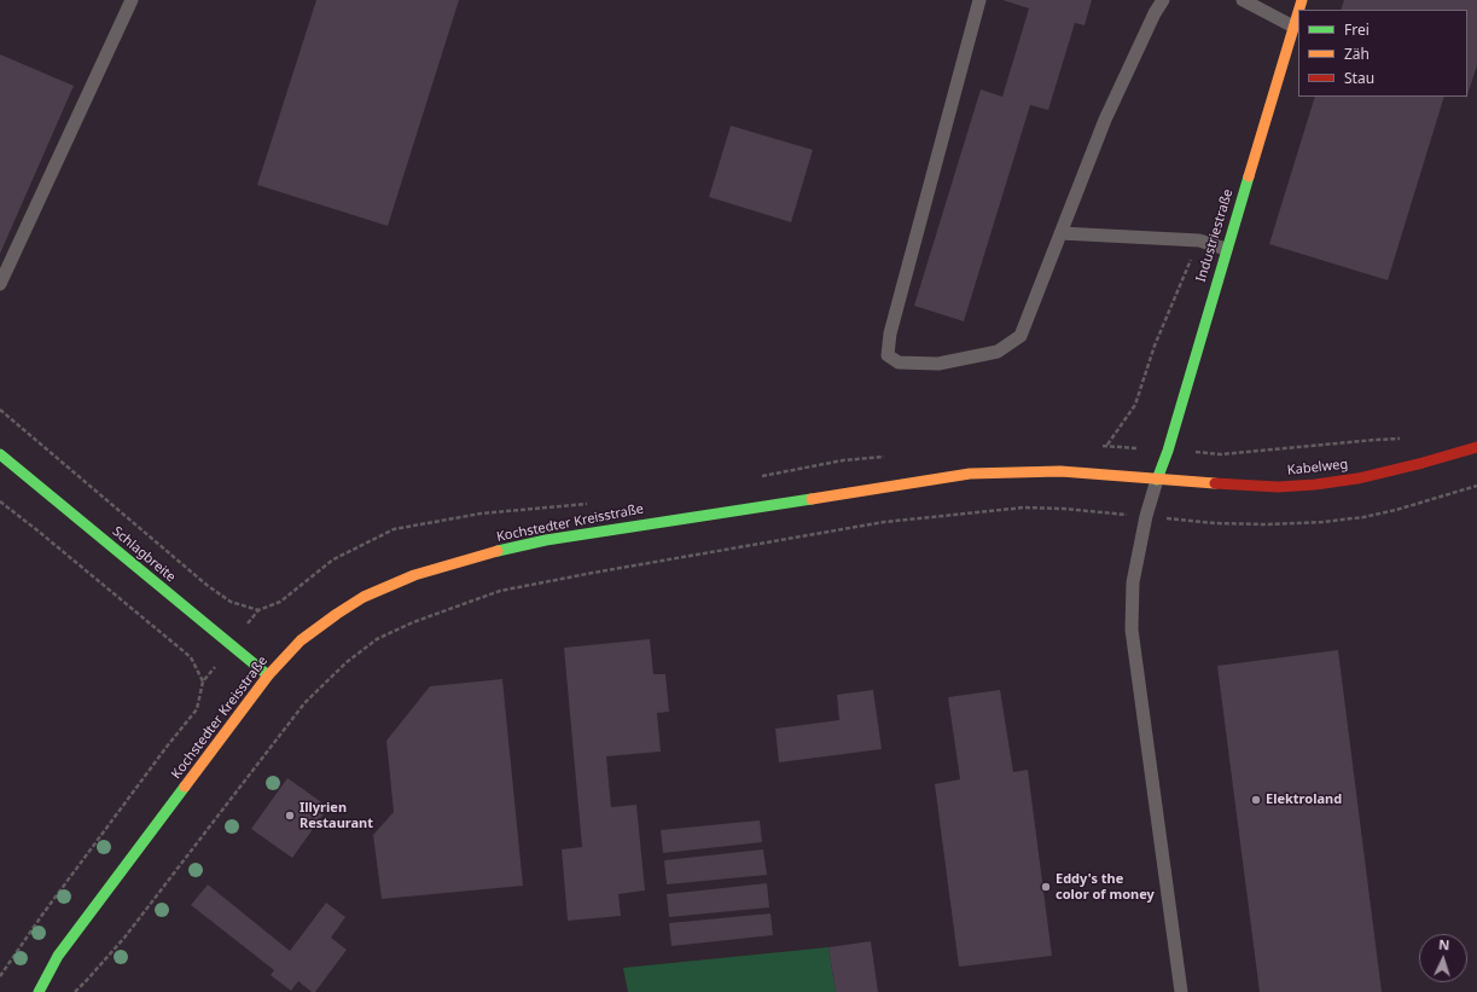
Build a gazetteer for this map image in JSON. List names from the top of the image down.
{
  "streets": {
    "street": [
      "Industriestraße",
      "Kabelweg",
      "Kochstedter Kreisstraße",
      "Schlagbreite"
    ]
  },
  "crossings": [
    ["Industriestraße", "Kabelweg"],
    ["Industriestraße", "Kochstedter Kreisstraße"],
    ["Kabelweg", "Kochstedter Kreisstraße"],
    ["Kochstedter Kreisstraße", "Schlagbreite"]
  ],
  "places": ["Elektroland", "Illyrien Restaurant", "Eddy's the color of money"],
  "legend": ["Frei", "Zäh", "Stau"],
  "north": "top"
}
